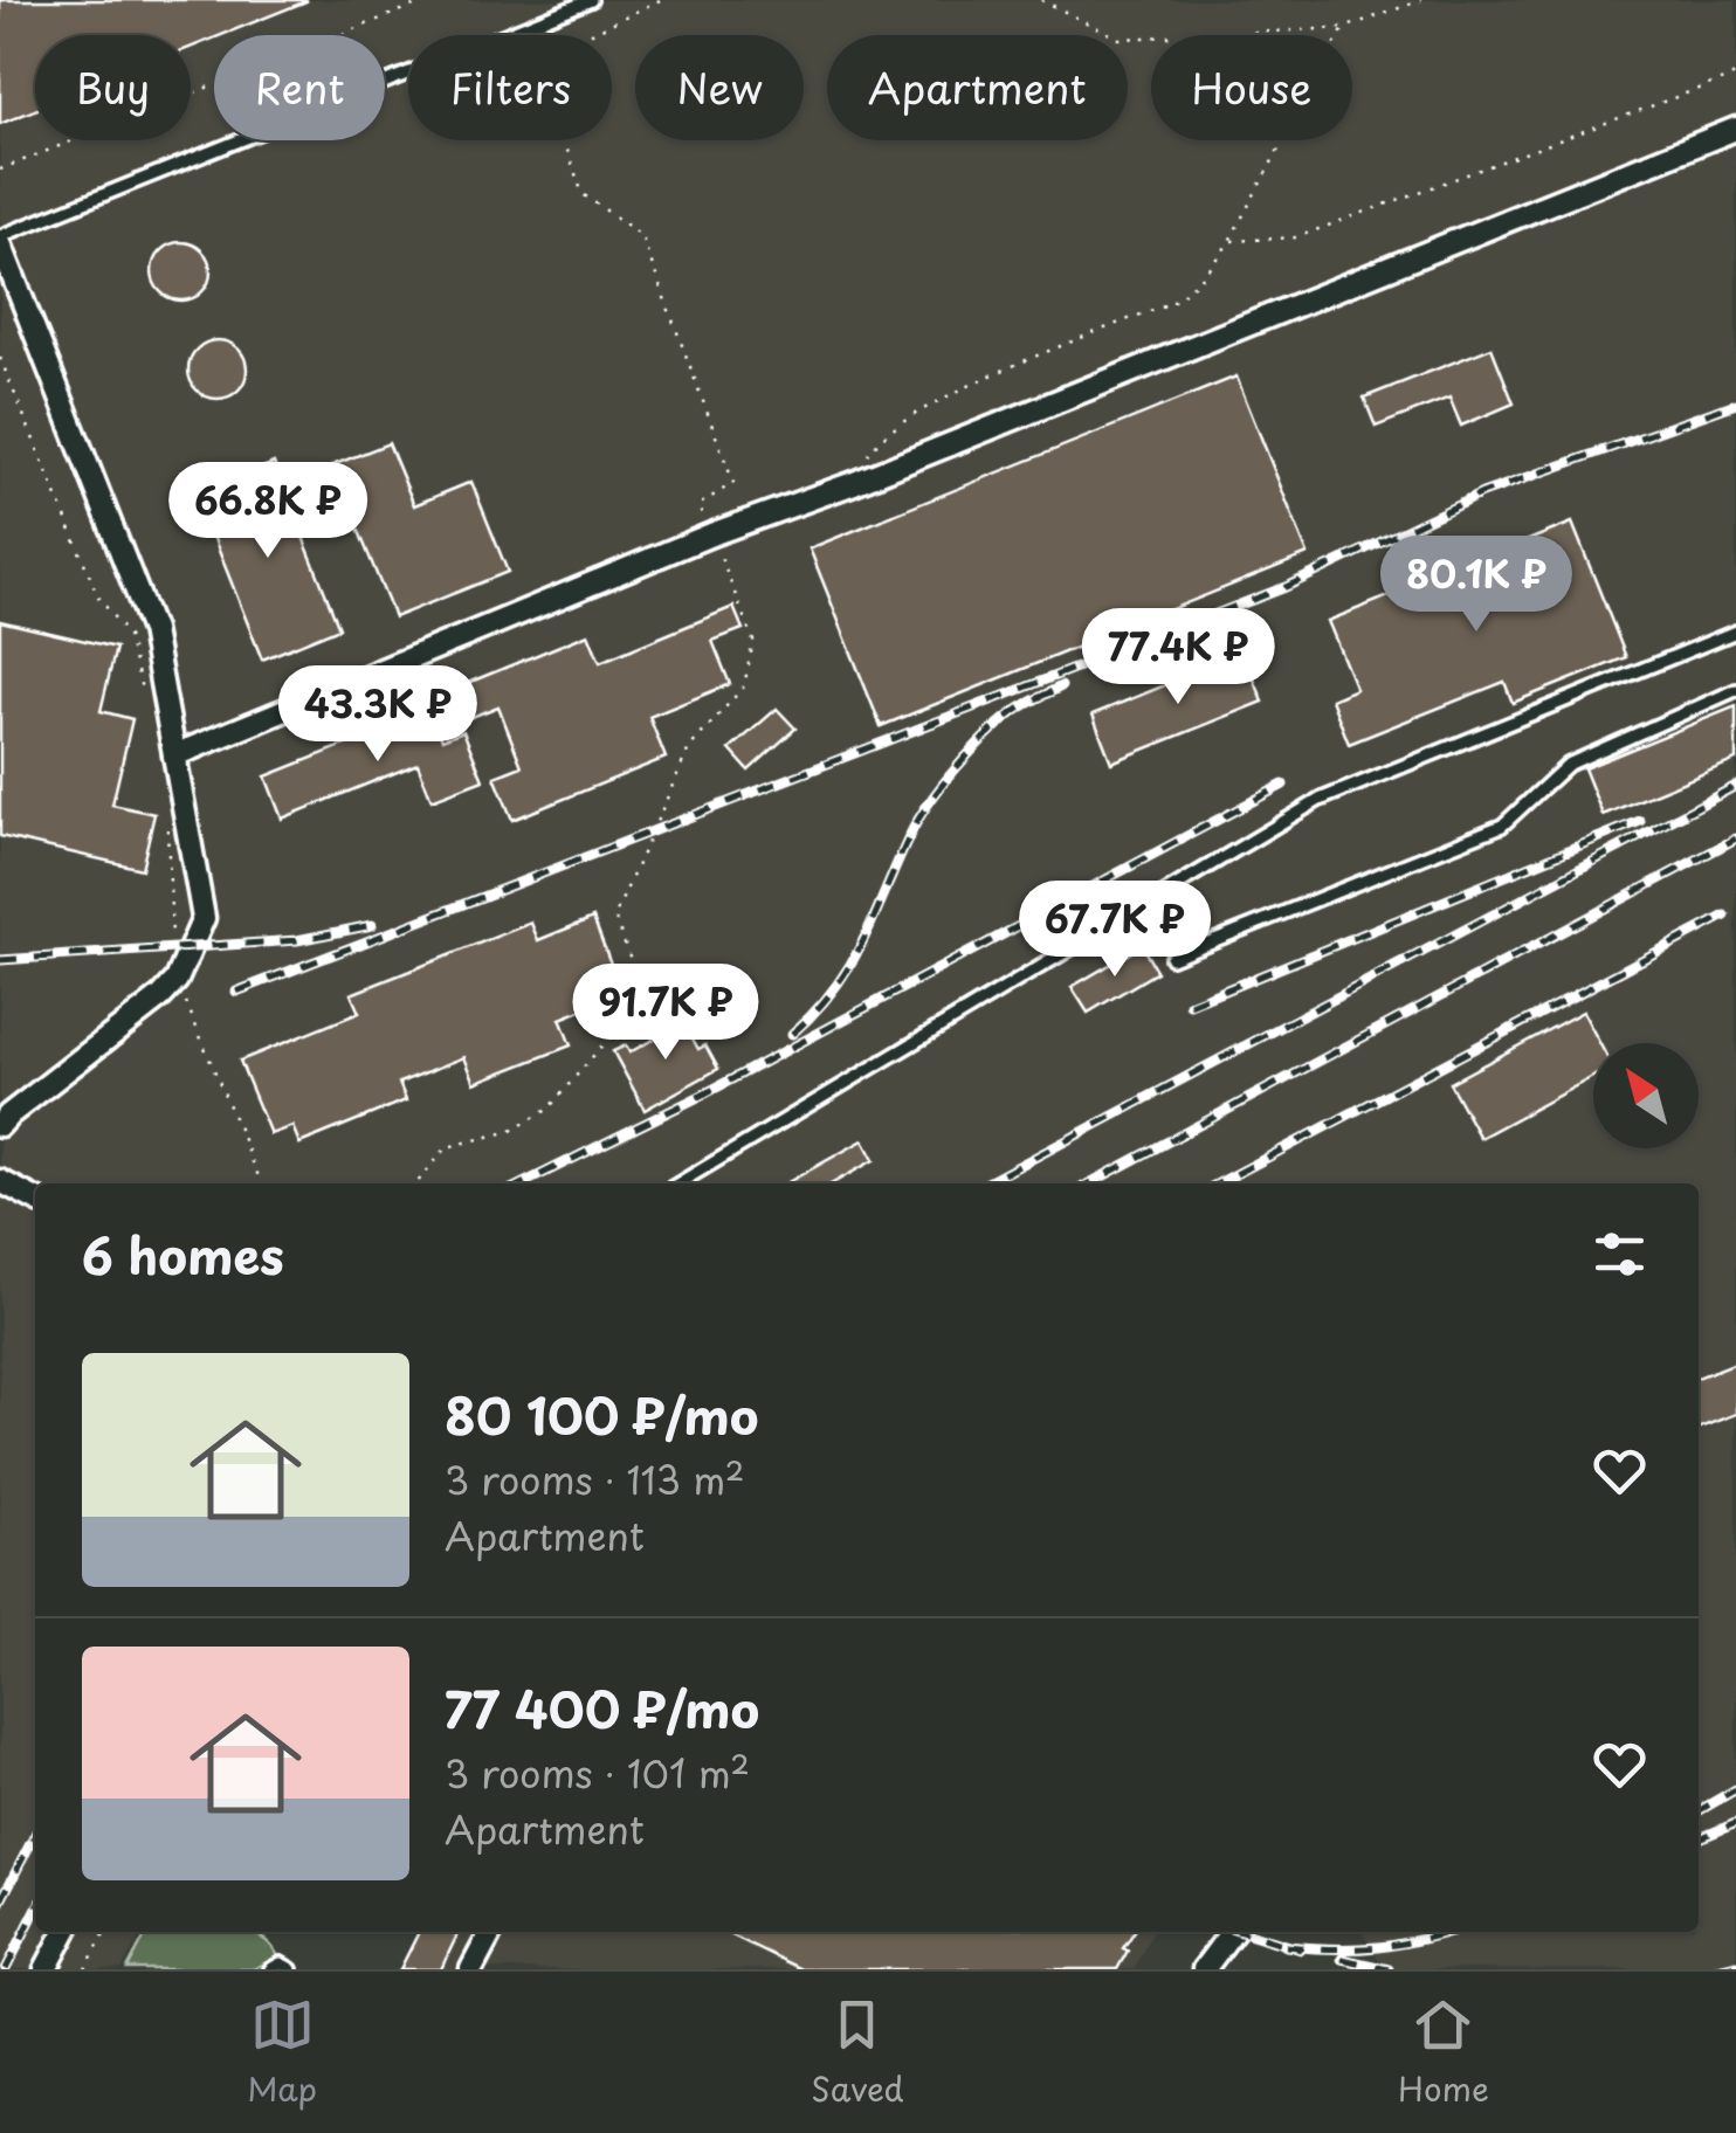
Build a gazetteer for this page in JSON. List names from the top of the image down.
{
  "north": "top left",
  "page": {
    "chip": [
      "Buy",
      "Rent",
      "Filters",
      "New",
      "Apartment",
      "House"
    ],
    "price": [
      "66.8K ₽",
      "80.1K ₽",
      "77.4K ₽",
      "43.3K ₽",
      "67.7K ₽",
      "91.7K ₽"
    ],
    "heading": "6 homes",
    "list": [
      {
        "name": "80 100 ₽/mo",
        "note": "3 rooms · 113 m² · Apartment"
      },
      {
        "name": "77 400 ₽/mo",
        "note": "3 rooms · 101 m² · Apartment"
      }
    ],
    "tabs": ["Map", "Saved", "Home"]
  }
}
